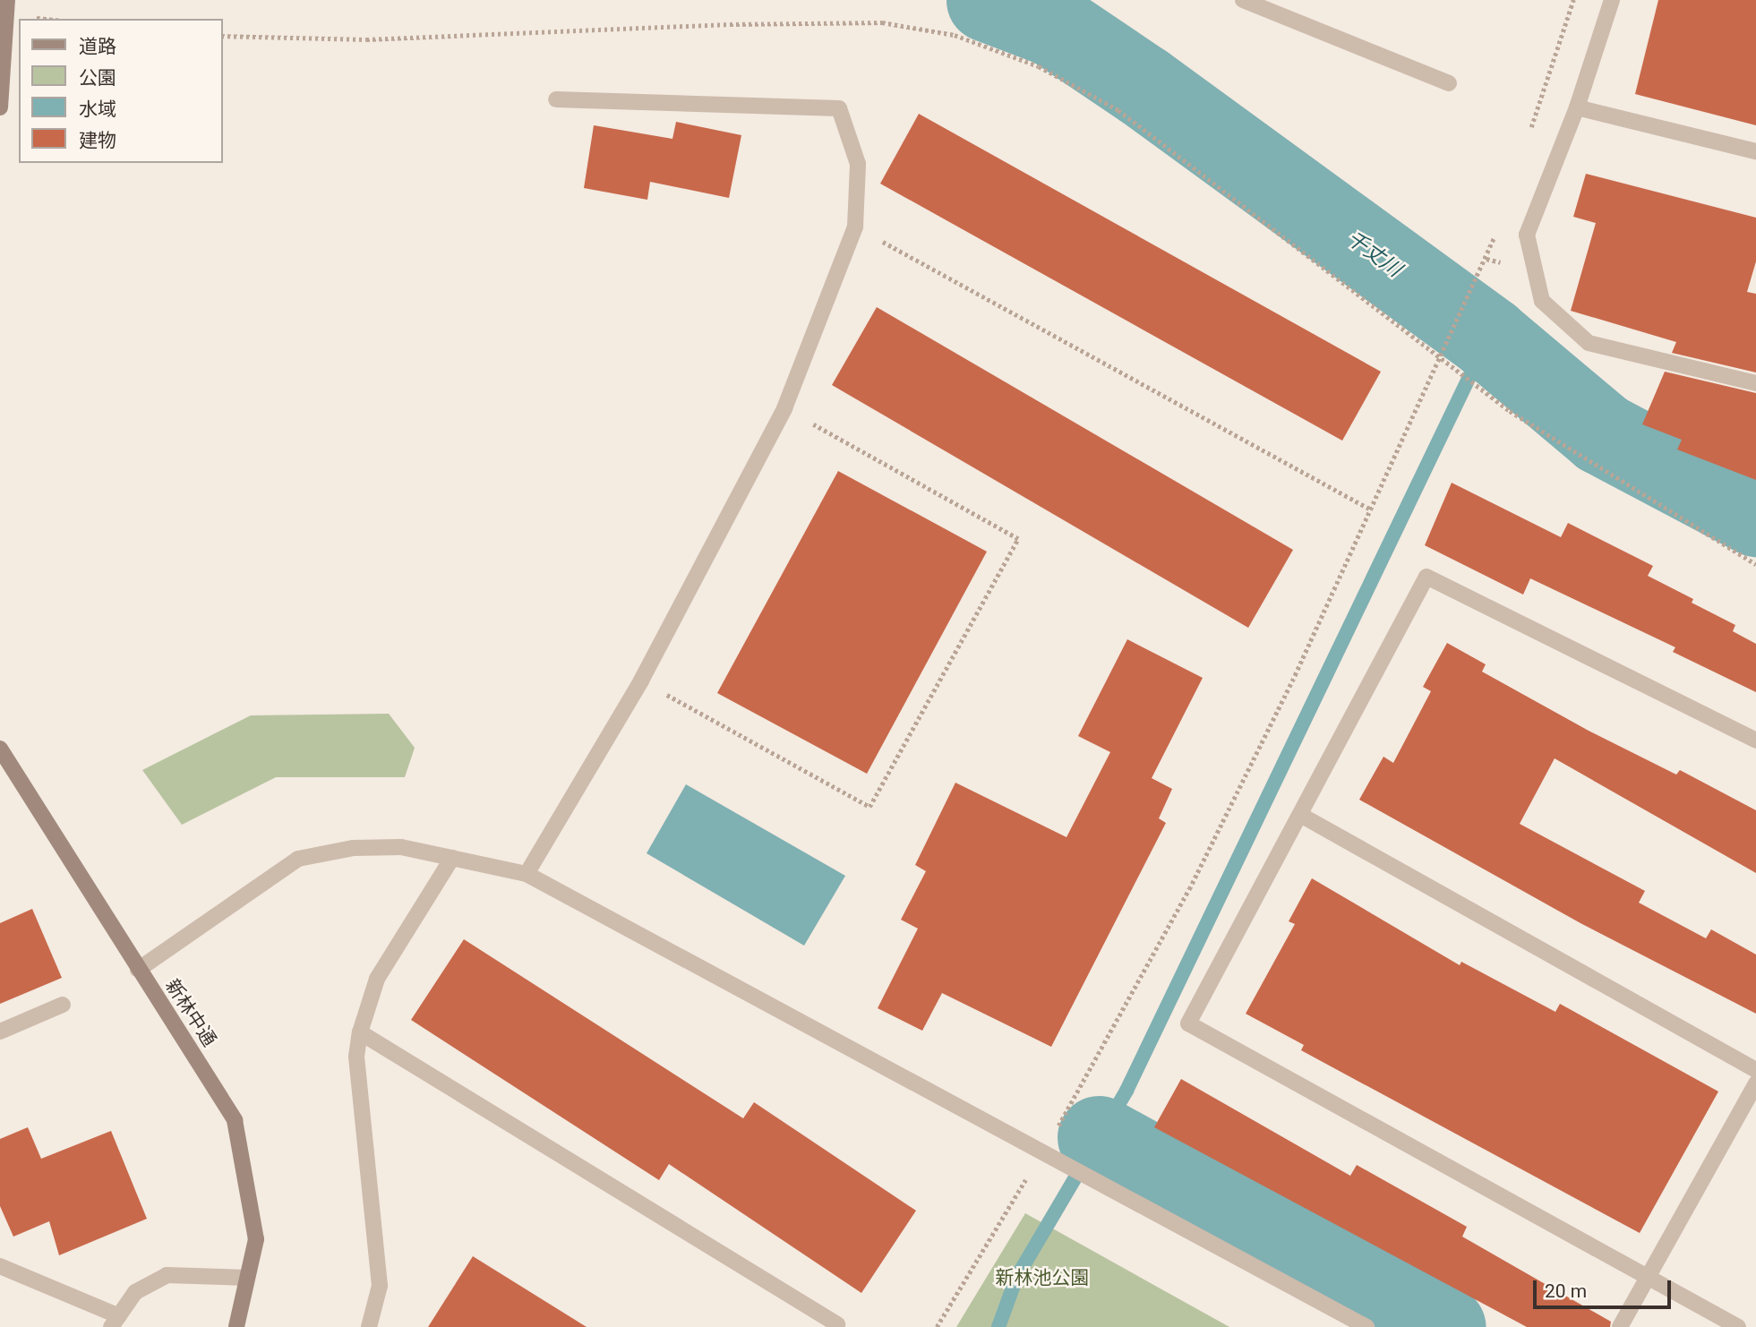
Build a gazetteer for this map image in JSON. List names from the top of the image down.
{
  "streets": {
    "street": ["新林中通"]
  },
  "water": ["千丈川"],
  "parks": ["新林池公園"],
  "legend": [
    "道路",
    "公園",
    "水域",
    "建物"
  ],
  "scale_bar": "20 m"
}
